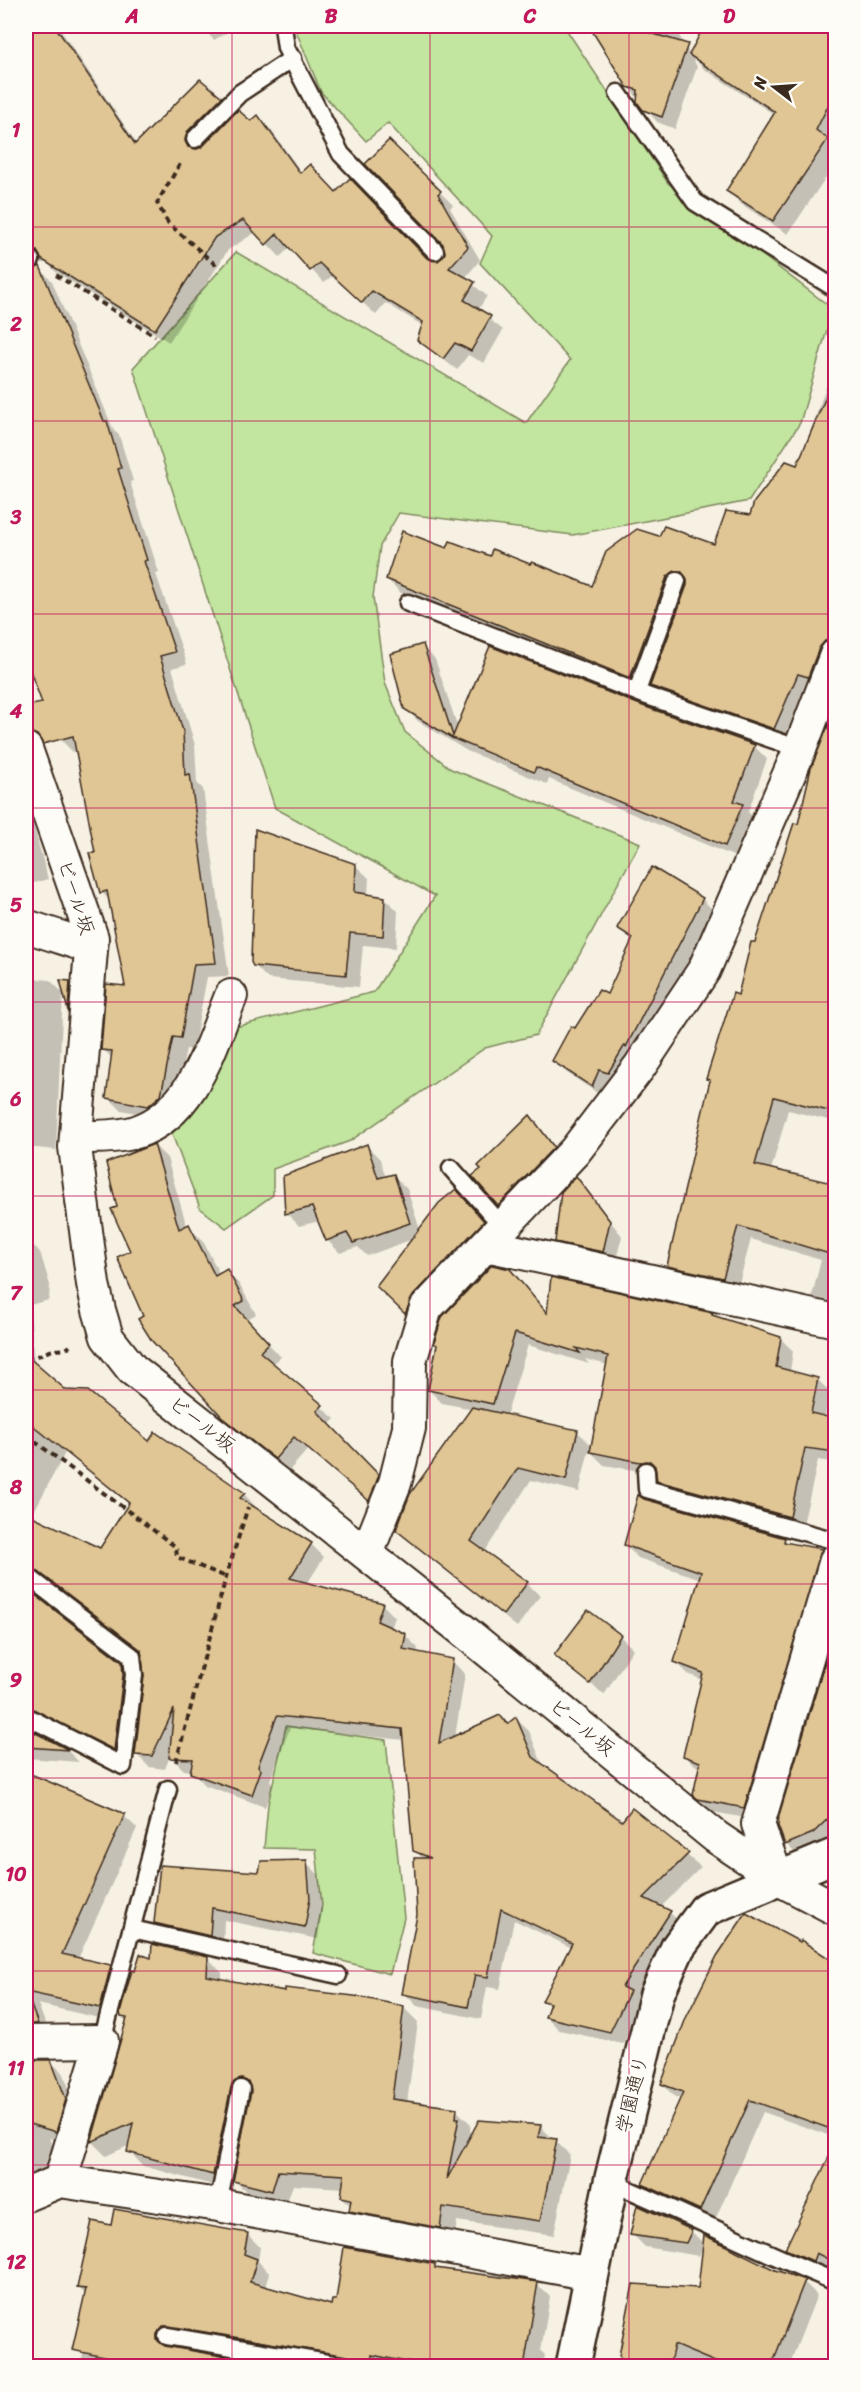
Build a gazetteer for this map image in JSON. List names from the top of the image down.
{
  "streets": {
    "street": ["ビール坂", "学園通り"]
  },
  "crossings": [
    ["ビール坂", "学園通り"]
  ],
  "north": "left",
  "grid": {
    "columns": [
      "A",
      "B",
      "C",
      "D"
    ],
    "rows": [
      "1",
      "2",
      "3",
      "4",
      "5",
      "6",
      "7",
      "8",
      "9",
      "10",
      "11",
      "12"
    ]
  }
}
